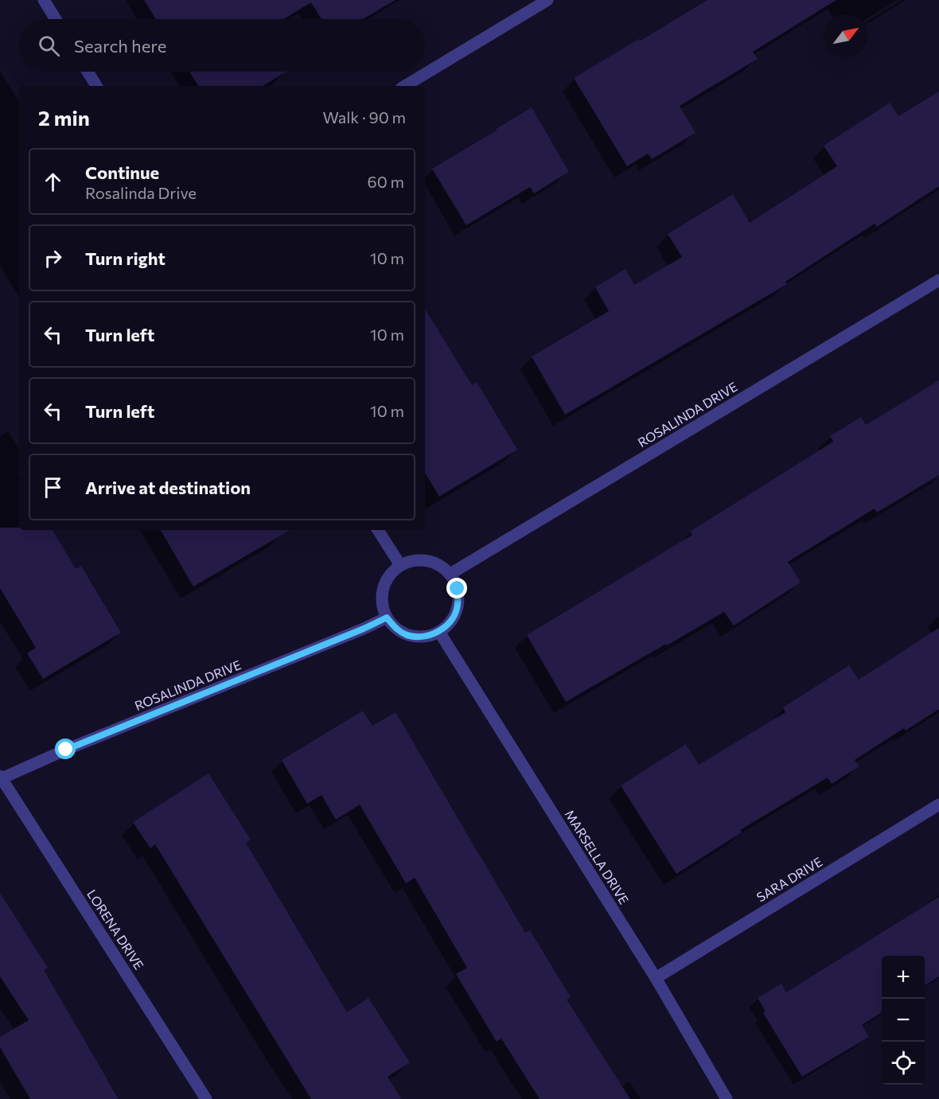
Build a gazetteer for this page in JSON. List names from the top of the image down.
{
  "streets": {
    "street": [
      "ROSALINDA DRIVE",
      "MARSELLA DRIVE",
      "SARA DRIVE",
      "LORENA DRIVE"
    ]
  },
  "crossings": [
    ["ROSALINDA DRIVE", "MARSELLA DRIVE"],
    ["ROSALINDA DRIVE", "LORENA DRIVE"],
    ["MARSELLA DRIVE", "SARA DRIVE"]
  ],
  "north": "top right",
  "page": {
    "search": "Search here",
    "heading": ["2 min", "Walk · 90 m"],
    "list": [
      ["Continue", "Rosalinda Drive", "60 m"],
      ["Turn right", "10 m"],
      ["Turn left", "10 m"],
      ["Turn left", "10 m"],
      "Arrive at destination"
    ],
    "map_buttons": ["+", "−"]
  }
}
